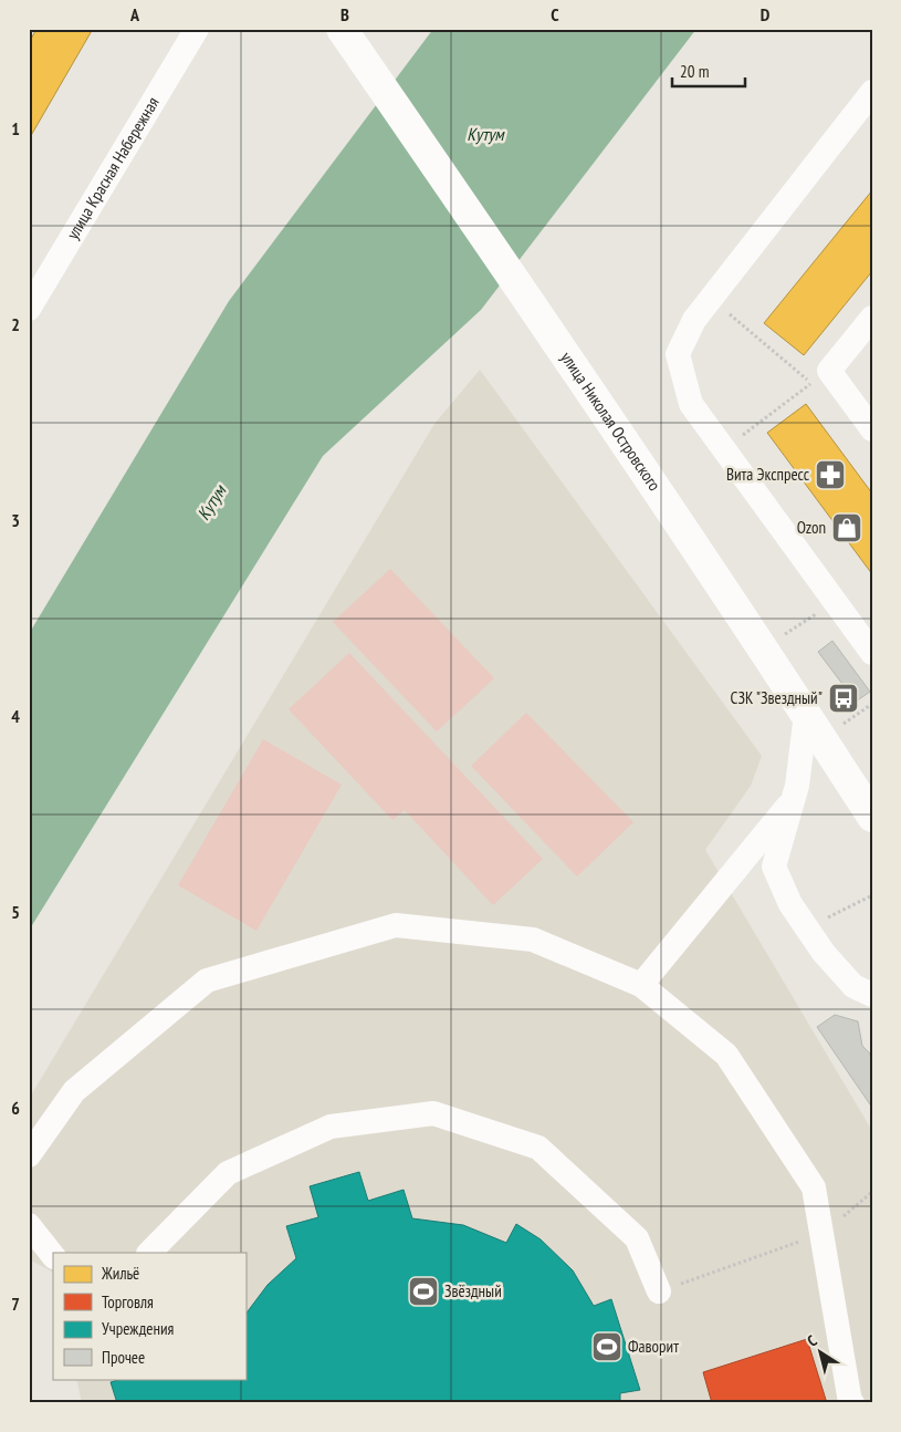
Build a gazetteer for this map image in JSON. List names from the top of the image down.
{
  "streets": {
    "main road": ["улица Николая Островского"],
    "street": ["улица Красная Набережная"]
  },
  "water": ["Кутум"],
  "places": {
    "pharmacy": ["Вита Экспресс"],
    "shop": ["Ozon"],
    "bus stop": ["СЗК \"Звездный\""],
    "sports": ["Звёздный", "Фаворит"]
  },
  "legend": [
    "Жильё",
    "Торговля",
    "Учреждения",
    "Прочее"
  ],
  "scale_bar": "20 m",
  "north": "top left",
  "grid": {
    "columns": [
      "A",
      "B",
      "C",
      "D"
    ],
    "rows": [
      "1",
      "2",
      "3",
      "4",
      "5",
      "6",
      "7"
    ]
  }
}
